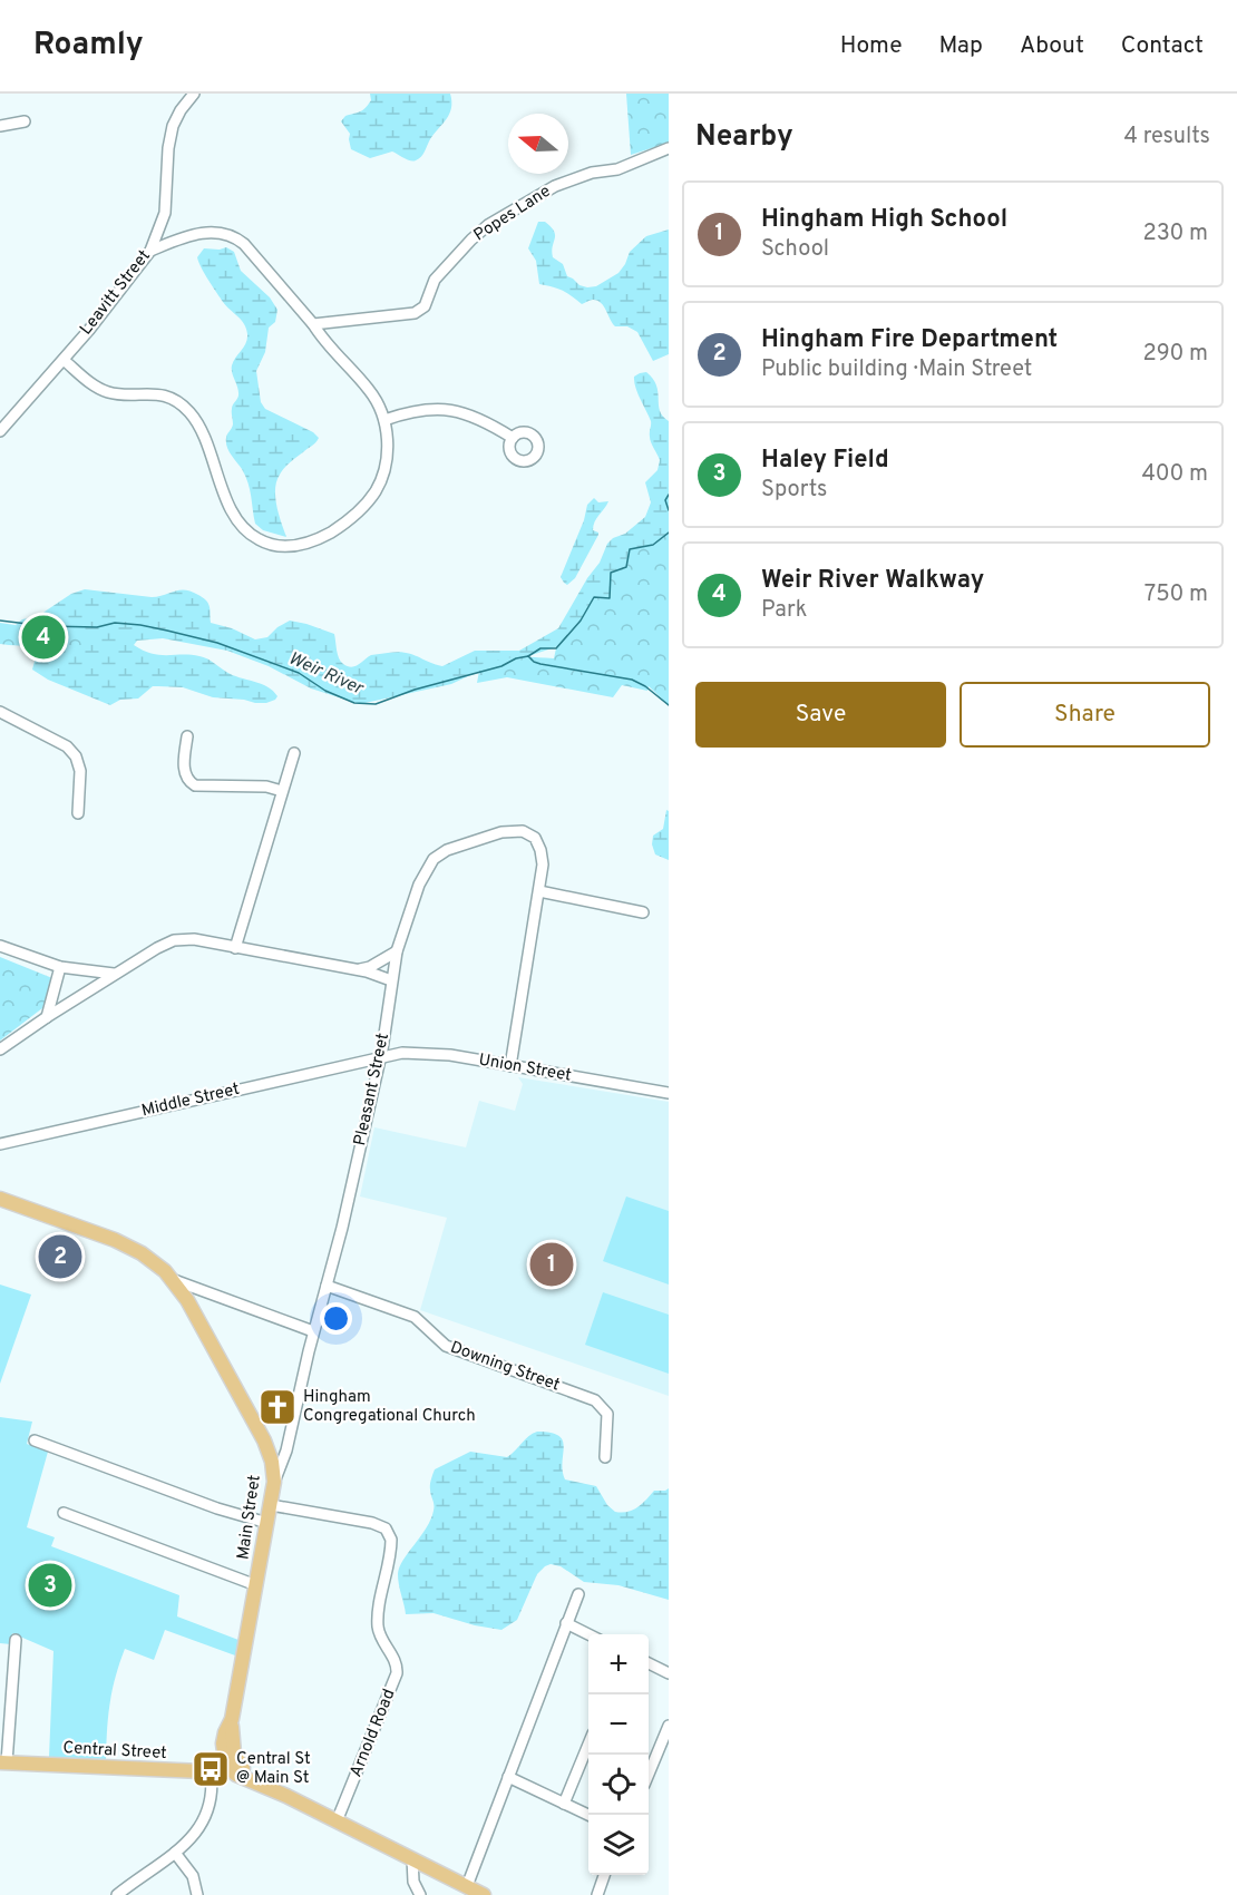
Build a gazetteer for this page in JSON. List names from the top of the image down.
{
  "streets": {
    "main road": ["Main Street", "Central Street"],
    "street": [
      "Popes Lane",
      "Leavitt Street",
      "Union Street",
      "Pleasant Street",
      "Middle Street",
      "Downing Street",
      "Arnold Road"
    ]
  },
  "crossings": [
    ["Union Street", "Pleasant Street"],
    ["Union Street", "Middle Street"],
    ["Pleasant Street", "Middle Street"],
    ["Pleasant Street", "Downing Street"],
    ["Pleasant Street", "Main Street"],
    ["Main Street", "Arnold Road"],
    ["Main Street", "Central Street"]
  ],
  "water": ["Weir River"],
  "places": {
    "church": ["Hingham Congregational Church"],
    "bus stop": ["Central St @ Main St"]
  },
  "north": "left",
  "page": {
    "header": "Roamly",
    "nav": [
      "Home",
      "Map",
      "About",
      "Contact"
    ],
    "heading": ["Nearby", "4 results"],
    "list": [
      {
        "mark": "1",
        "name": "Hingham High School",
        "note": "School",
        "value": "230 m"
      },
      {
        "mark": "2",
        "name": "Hingham Fire Department",
        "note": "Public building · Main Street",
        "value": "290 m"
      },
      {
        "mark": "3",
        "name": "Haley Field",
        "note": "Sports",
        "value": "400 m"
      },
      {
        "mark": "4",
        "name": "Weir River Walkway",
        "note": "Park",
        "value": "750 m"
      }
    ],
    "pins": [
      "4",
      "2",
      "1",
      "3"
    ],
    "buttons": ["Save", "Share"],
    "map_buttons": ["+", "−"]
  }
}
